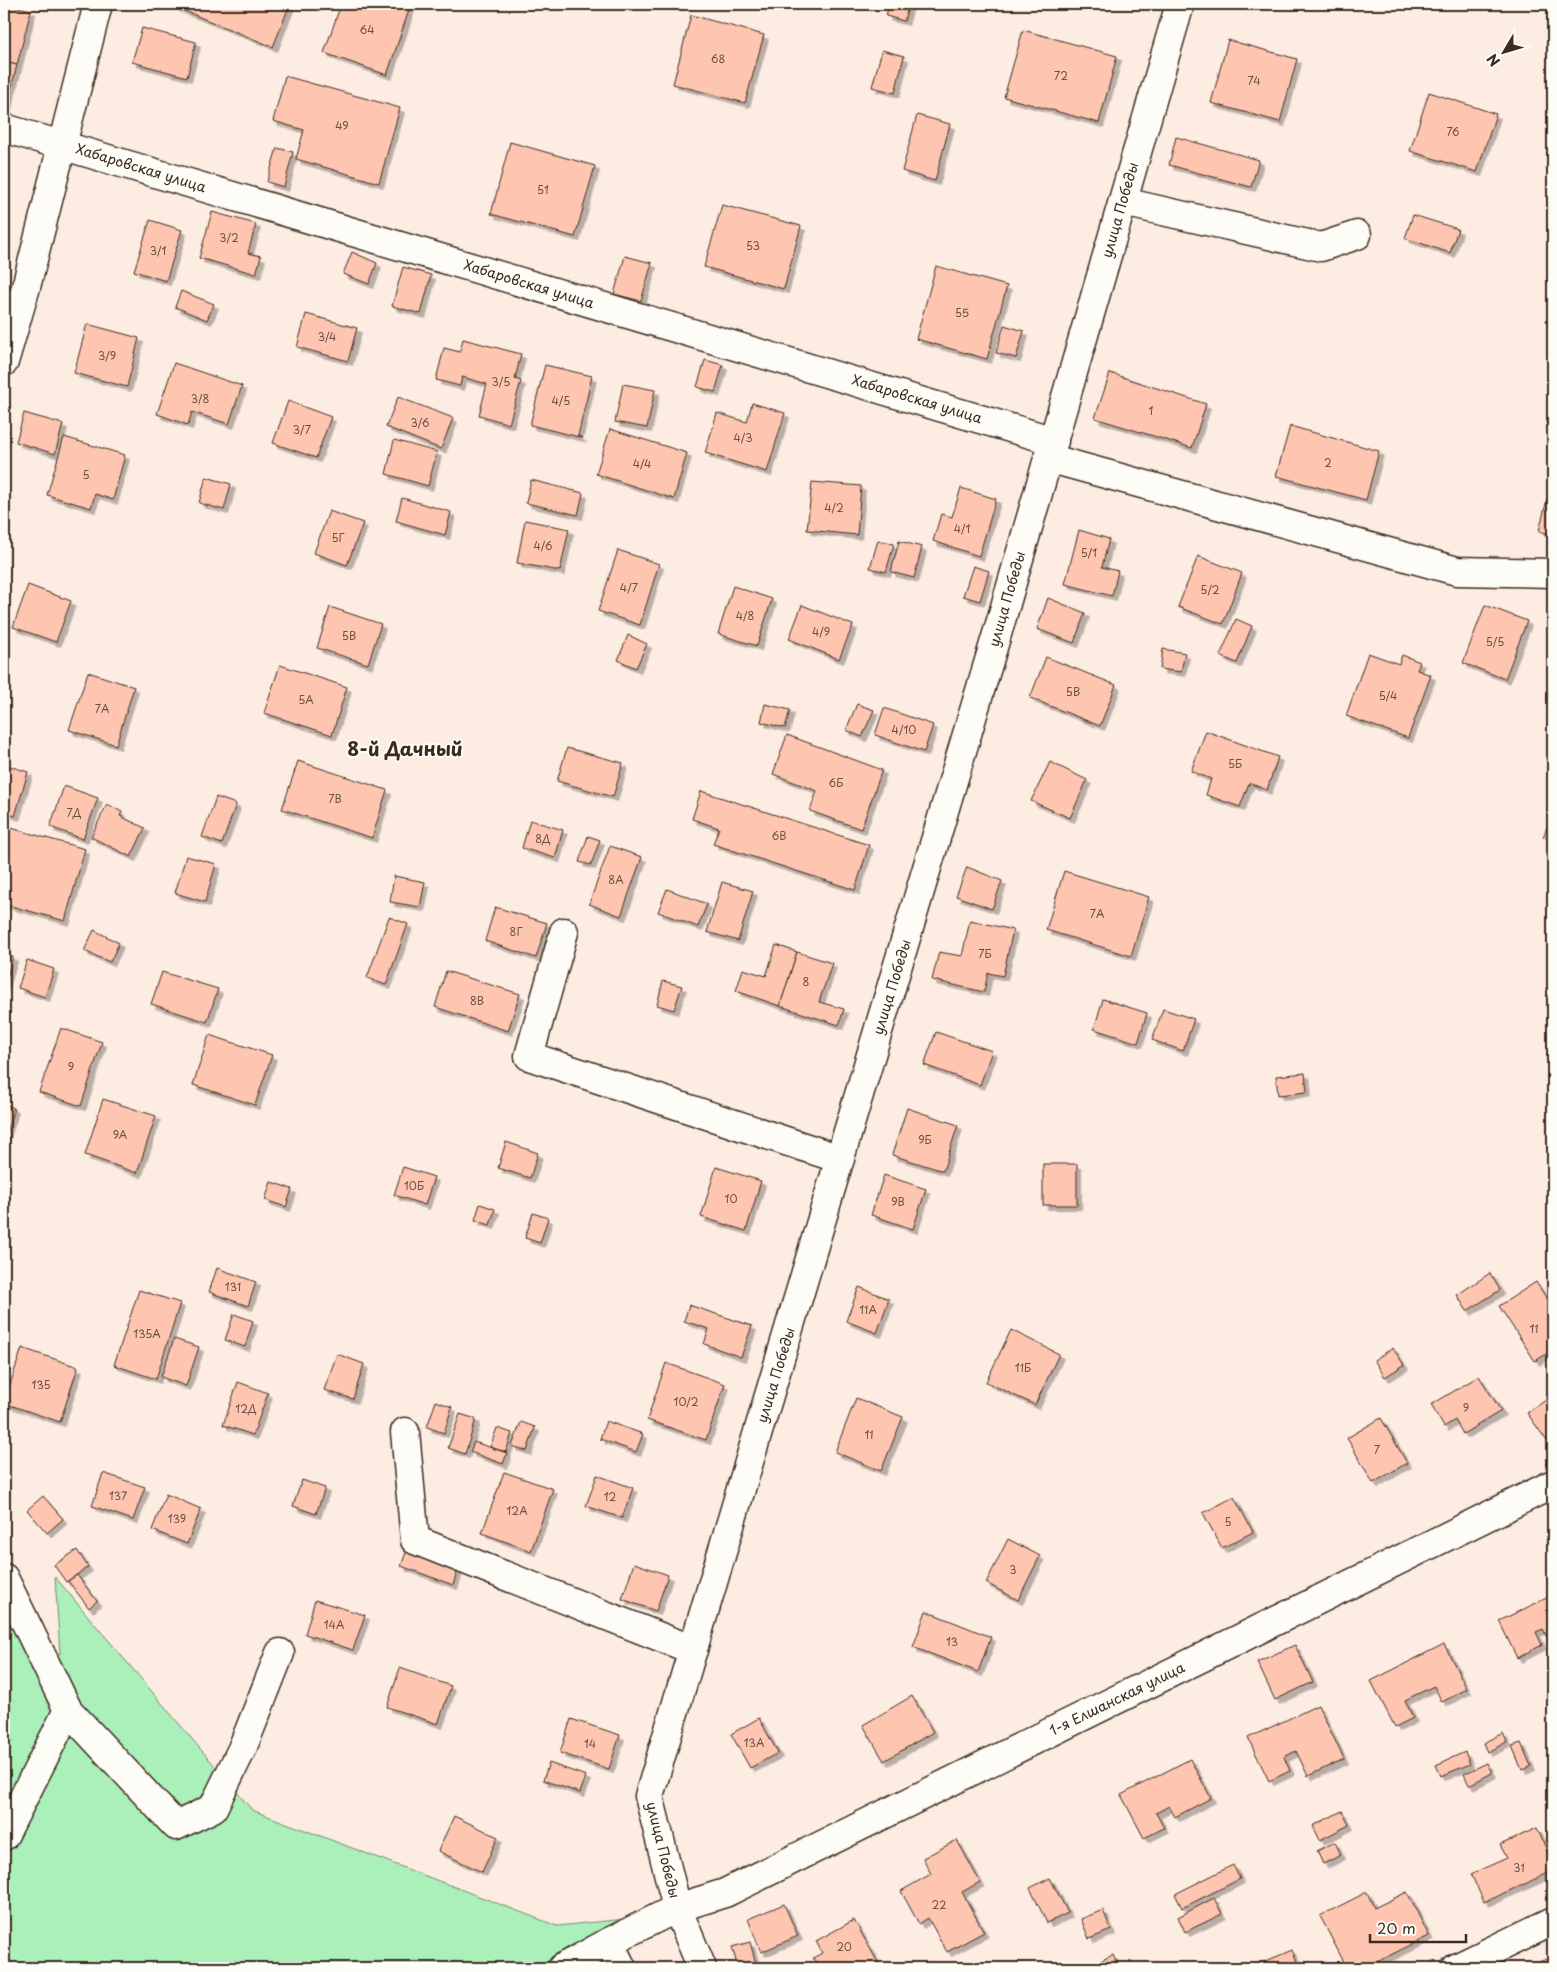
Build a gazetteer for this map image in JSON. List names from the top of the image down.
{
  "streets": {
    "street": ["Хабаровская улица", "улица Победы", "1-я Елшанская улица"]
  },
  "crossings": [
    ["Хабаровская улица", "улица Победы"],
    ["улица Победы", "1-я Елшанская улица"]
  ],
  "districts": ["8-й Дачный"],
  "house_numbers": [
    "64",
    "68",
    "72",
    "74",
    "49",
    "76",
    "51",
    "3/2",
    "53",
    "3/1",
    "55",
    "3/4",
    "3/9",
    "3/5",
    "3/8",
    "4/5",
    "1",
    "3/6",
    "3/7",
    "4/3",
    "2",
    "4/4",
    "5",
    "4/2",
    "4/1",
    "5Г",
    "4/6",
    "5/1",
    "4/7",
    "5/2",
    "4/8",
    "4/9",
    "5В",
    "5/5",
    "5В",
    "5/4",
    "5А",
    "7А",
    "4/10",
    "5Б",
    "6Б",
    "7В",
    "7Д",
    "6В",
    "8Д",
    "8А",
    "7А",
    "8Г",
    "7Б",
    "8",
    "8В",
    "9",
    "9А",
    "9Б",
    "10Б",
    "10",
    "9В",
    "131",
    "11А",
    "11",
    "135А",
    "11Б",
    "135",
    "10/2",
    "9",
    "12Д",
    "11",
    "7",
    "137",
    "12",
    "12А",
    "139",
    "5",
    "3",
    "14А",
    "13",
    "13А",
    "14",
    "31",
    "22",
    "20"
  ],
  "scale_bar": "20 m",
  "north": "bottom left"
}
